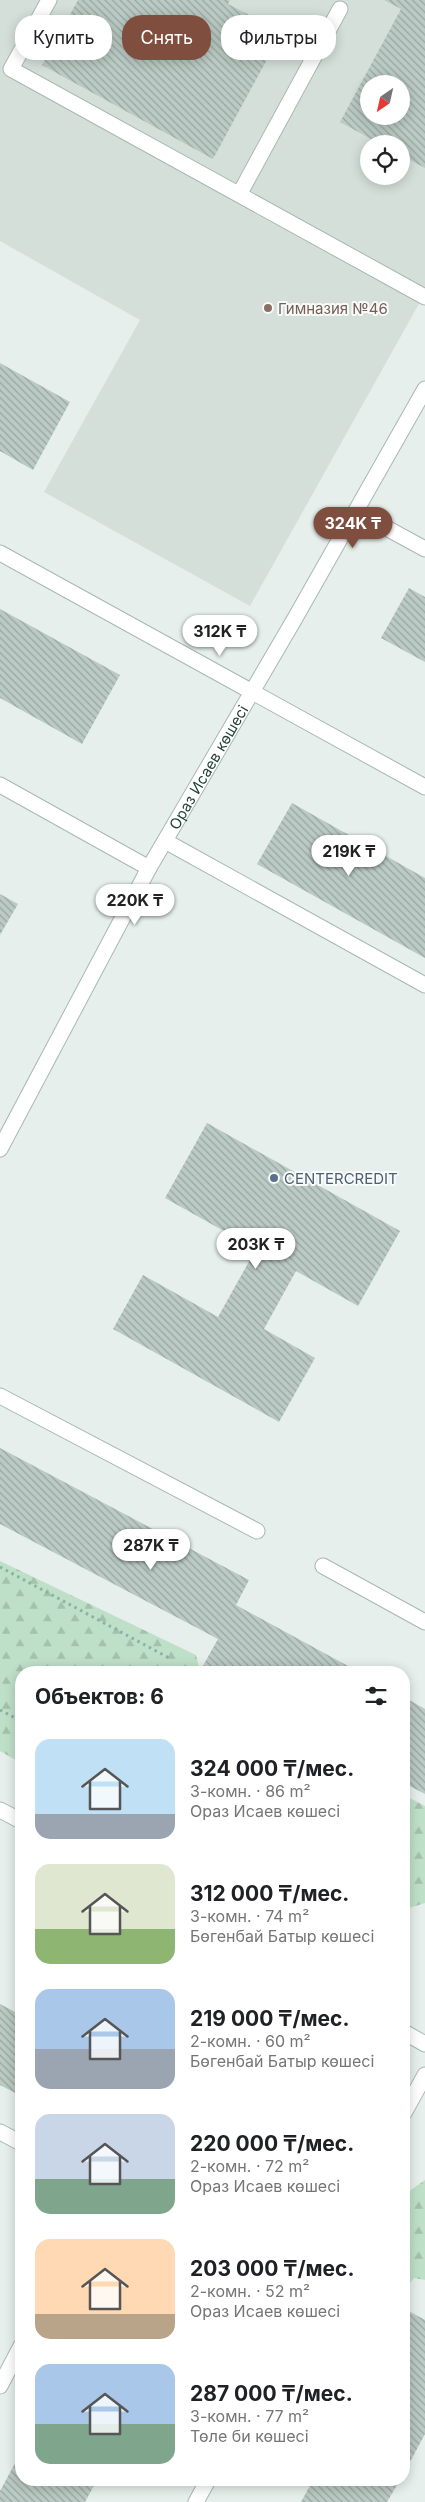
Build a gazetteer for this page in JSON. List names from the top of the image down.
{
  "streets": {
    "street": ["Ораз Исаев көшесі"]
  },
  "places": ["Гимназия №46", "CENTERCREDIT"],
  "north": "bottom left",
  "page": {
    "chip": ["Купить", "Снять", "Фильтры"],
    "price": [
      "324K ₸",
      "312K ₸",
      "219K ₸",
      "220K ₸",
      "203K ₸",
      "287K ₸"
    ],
    "heading": "Объектов: 6",
    "list": [
      {
        "name": "324 000 ₸/мес.",
        "note": "3-комн. · 86 m² · Ораз Исаев көшесі"
      },
      {
        "name": "312 000 ₸/мес.",
        "note": "3-комн. · 74 m² · Бөгенбай Батыр көшесі"
      },
      {
        "name": "219 000 ₸/мес.",
        "note": "2-комн. · 60 m² · Бөгенбай Батыр көшесі"
      },
      {
        "name": "220 000 ₸/мес.",
        "note": "2-комн. · 72 m² · Ораз Исаев көшесі"
      },
      {
        "name": "203 000 ₸/мес.",
        "note": "2-комн. · 52 m² · Ораз Исаев көшесі"
      },
      {
        "name": "287 000 ₸/мес.",
        "note": "3-комн. · 77 m² · Төле би көшесі"
      }
    ]
  }
}
